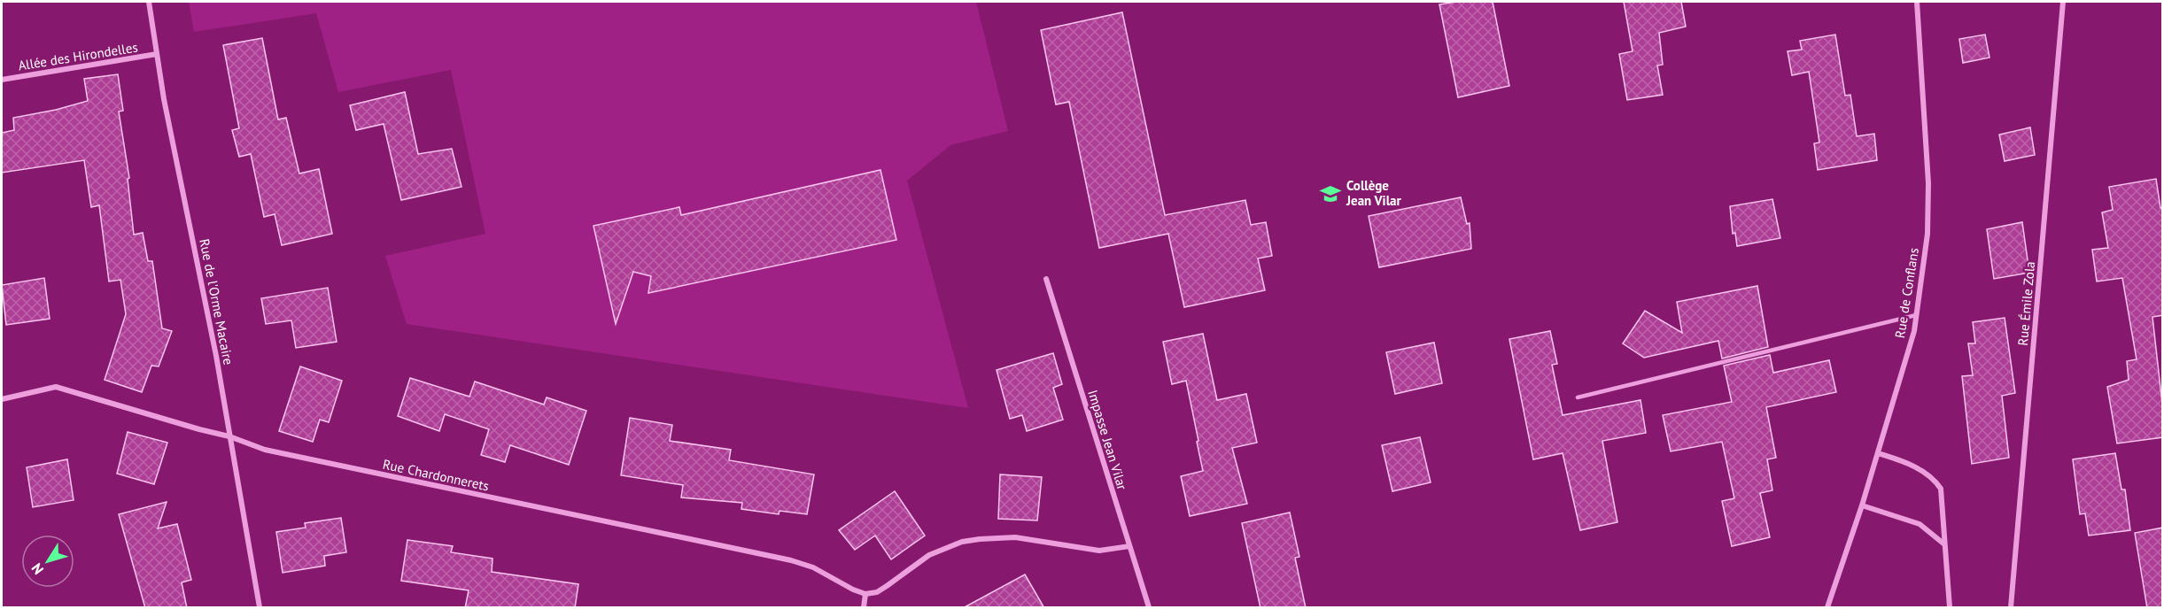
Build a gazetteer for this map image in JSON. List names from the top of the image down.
{
  "streets": {
    "street": [
      "Allée des Hirondelles",
      "Rue de Conflans",
      "Rue de l'Orme Macaire",
      "Rue Émile Zola",
      "Impasse Jean Vilar",
      "Rue Chardonnerets"
    ]
  },
  "crossings": [
    ["Allée des Hirondelles", "Rue de l'Orme Macaire"],
    ["Rue de l'Orme Macaire", "Rue Chardonnerets"]
  ],
  "places": {
    "school or university": ["Collège Jean Vilar"]
  },
  "north": "bottom left"
}
